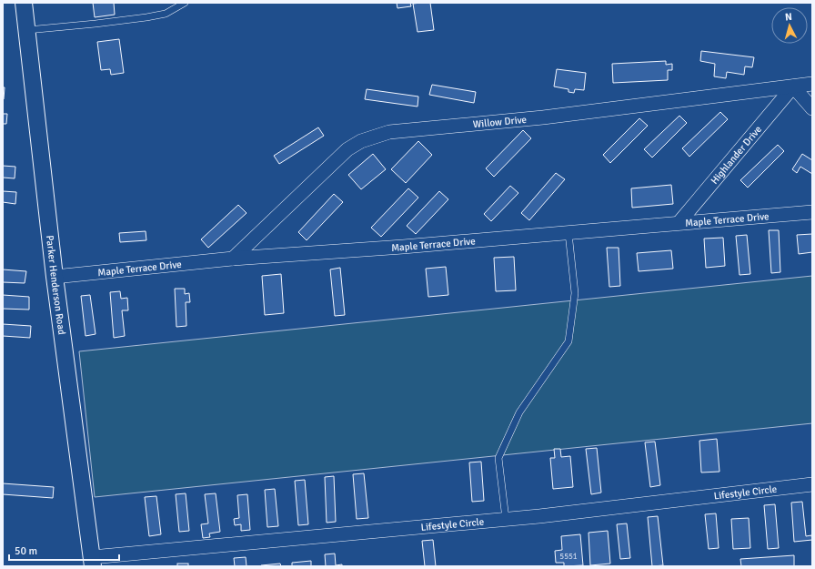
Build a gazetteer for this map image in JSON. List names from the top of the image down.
{
  "streets": {
    "street": [
      "Willow Drive",
      "Highlander Drive",
      "Maple Terrace Drive",
      "Parker Henderson Road",
      "Lifestyle Circle"
    ]
  },
  "crossings": [
    ["Willow Drive", "Highlander Drive"],
    ["Willow Drive", "Maple Terrace Drive"],
    ["Highlander Drive", "Maple Terrace Drive"],
    ["Maple Terrace Drive", "Parker Henderson Road"],
    ["Parker Henderson Road", "Lifestyle Circle"]
  ],
  "house_numbers": ["5551"],
  "scale_bar": "50 m",
  "north": "top"
}
